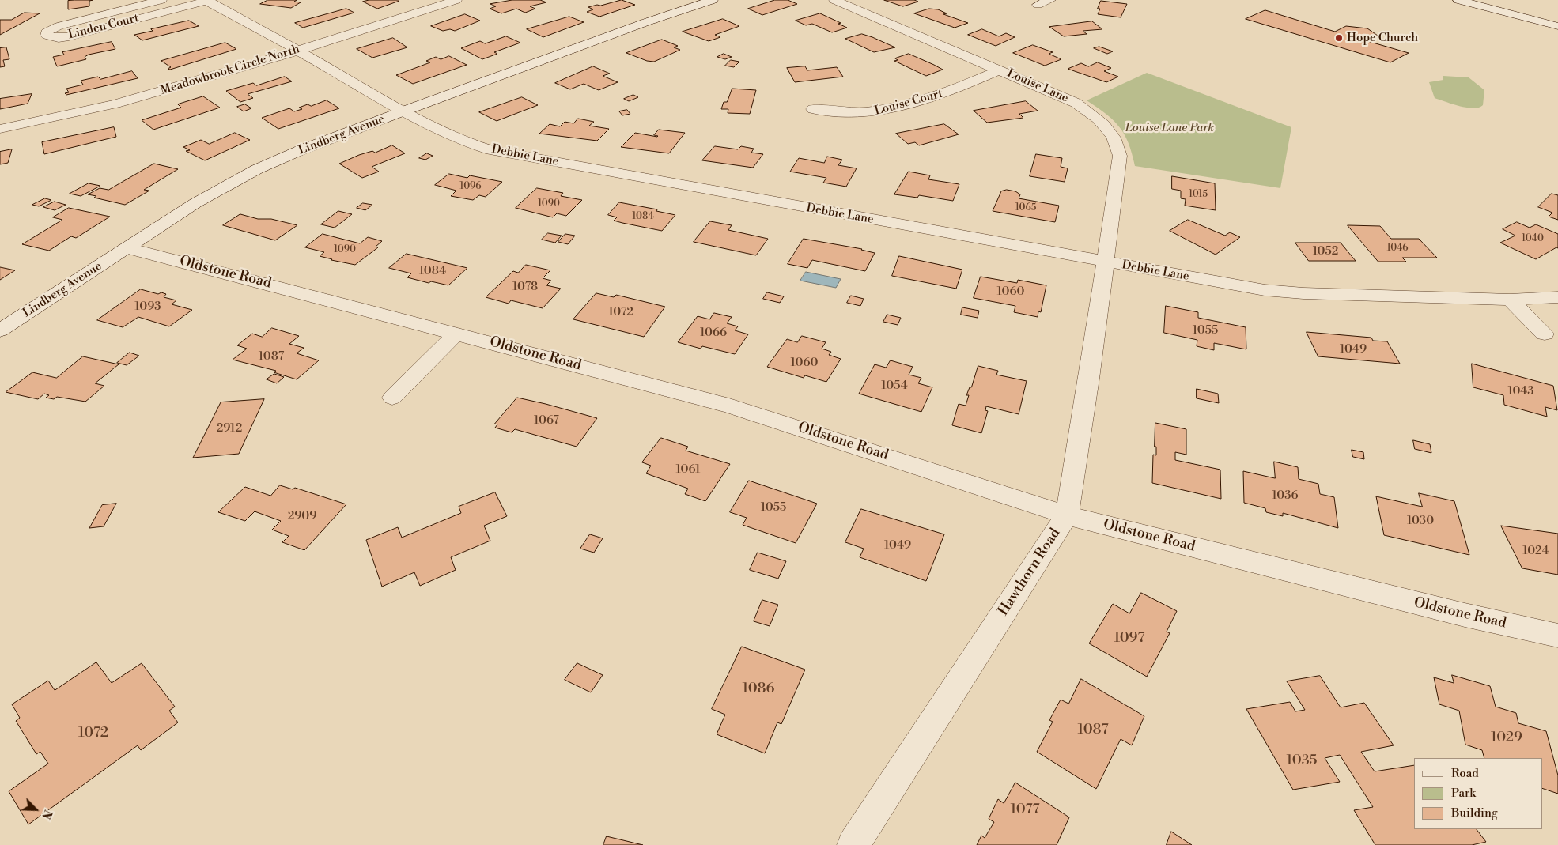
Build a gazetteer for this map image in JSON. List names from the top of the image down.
{
  "streets": {
    "street": [
      "Linden Court",
      "Meadowbrook Circle North",
      "Louise Lane",
      "Louise Court",
      "Lindberg Avenue",
      "Debbie Lane",
      "Oldstone Road",
      "Hawthorn Road"
    ]
  },
  "crossings": [
    ["Linden Court", "Debbie Lane"],
    ["Meadowbrook Circle North", "Debbie Lane"],
    ["Louise Lane", "Louise Court"],
    ["Louise Lane", "Debbie Lane"],
    ["Louise Lane", "Hawthorn Road"],
    ["Lindberg Avenue", "Debbie Lane"],
    ["Lindberg Avenue", "Oldstone Road"],
    ["Debbie Lane", "Hawthorn Road"],
    ["Oldstone Road", "Hawthorn Road"]
  ],
  "parks": ["Louise Lane Park"],
  "places": ["Hope Church"],
  "house_numbers": [
    "1096",
    "1015",
    "1090",
    "1065",
    "1084",
    "1040",
    "1046",
    "1090",
    "1052",
    "1084",
    "1078",
    "1060",
    "1093",
    "1072",
    "1055",
    "1066",
    "1049",
    "1087",
    "1060",
    "1054",
    "1043",
    "1067",
    "2912",
    "1061",
    "1036",
    "1055",
    "2909",
    "1030",
    "1049",
    "1024",
    "1097",
    "1086",
    "1087",
    "1072",
    "1029",
    "1035",
    "1077"
  ],
  "legend": ["Road", "Park", "Building"],
  "north": "bottom right"
}
